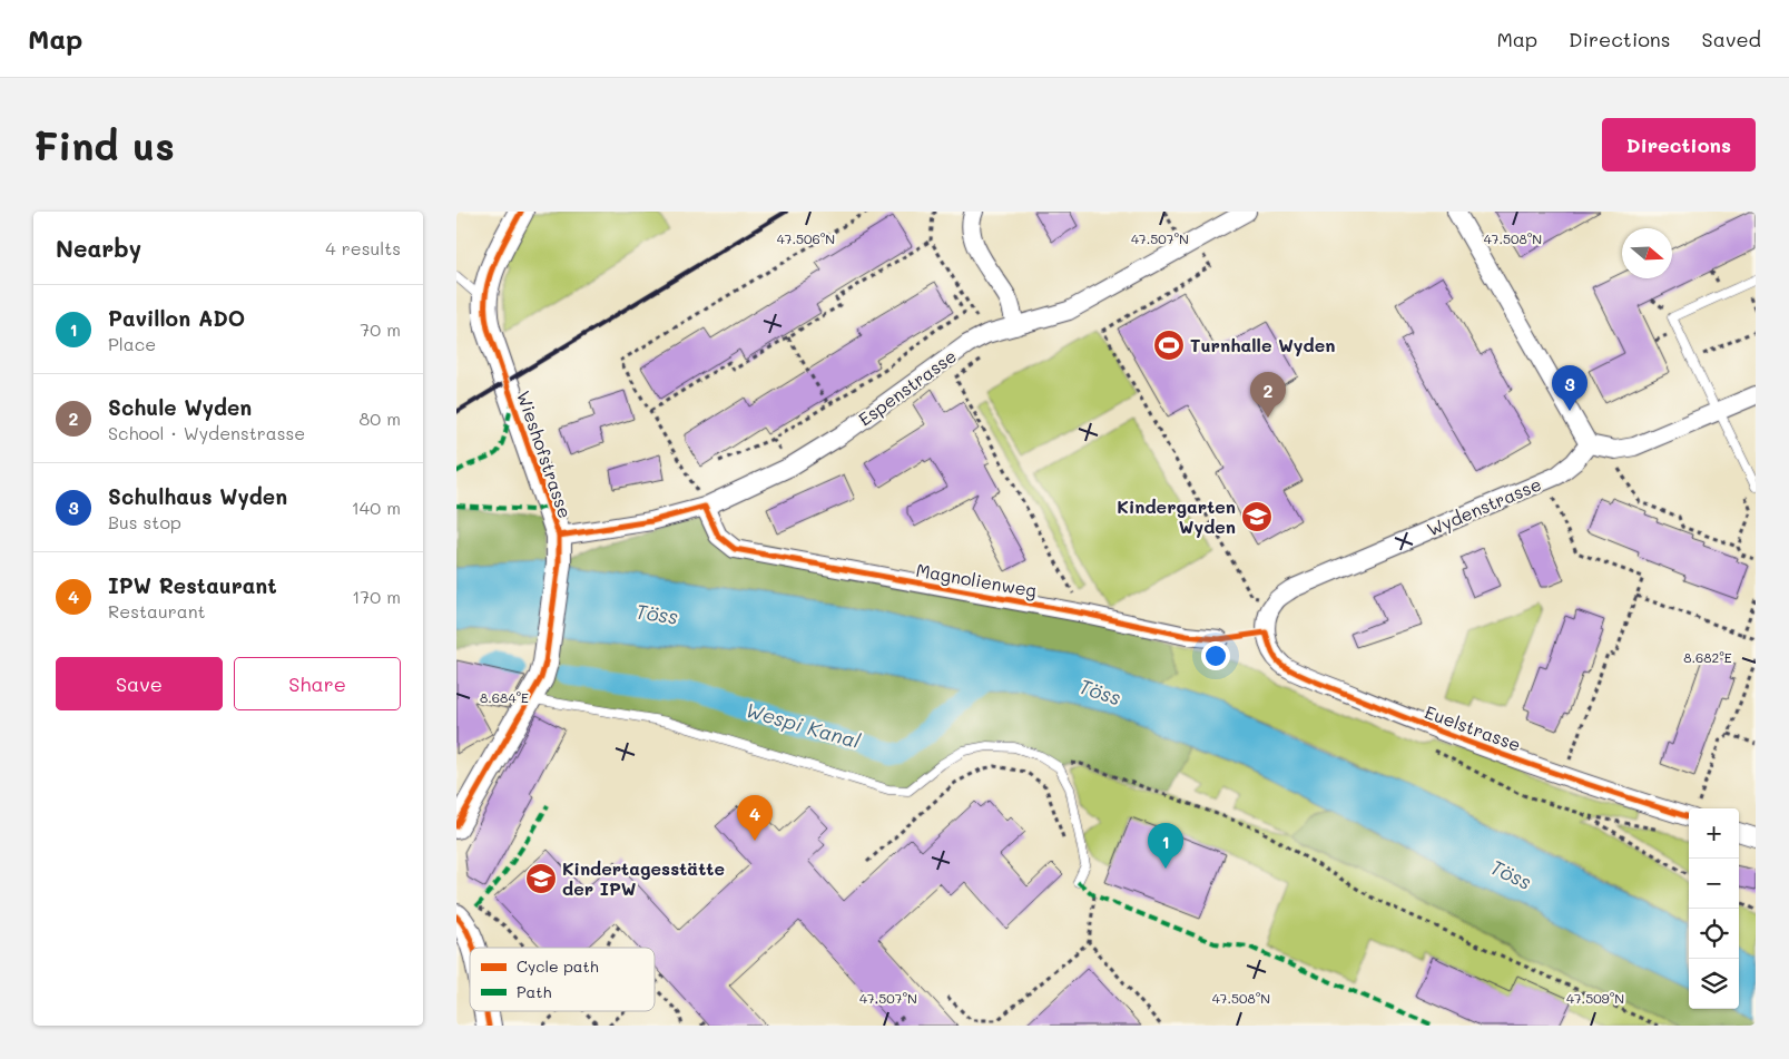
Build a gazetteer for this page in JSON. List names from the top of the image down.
{
  "streets": {
    "street": [
      "Espenstrasse",
      "Wieshofstrasse",
      "Wydenstrasse",
      "Magnolienweg",
      "Euelstrasse"
    ]
  },
  "crossings": [
    ["Espenstrasse", "Wieshofstrasse"],
    ["Espenstrasse", "Magnolienweg"],
    ["Wydenstrasse", "Euelstrasse"]
  ],
  "water": ["Töss", "Wespi Kanal"],
  "places": {
    "sports": ["Turnhalle Wyden"],
    "school or university": ["Kindergarten Wyden", "Kindertagesstätte der IPW"]
  },
  "legend": ["Cycle path", "Path"],
  "north": "right",
  "page": {
    "header": "Map",
    "nav": ["Map", "Directions", "Saved"],
    "buttons": [
      "Directions",
      ["Save", "Share"]
    ],
    "title": "Find us",
    "heading": ["Nearby", "4 results"],
    "list": [
      {
        "mark": "1",
        "name": "Pavillon ADO",
        "note": "Place",
        "value": "70 m"
      },
      {
        "mark": "2",
        "name": "Schule Wyden",
        "note": "School · Wydenstrasse",
        "value": "80 m"
      },
      {
        "mark": "3",
        "name": "Schulhaus Wyden",
        "note": "Bus stop",
        "value": "140 m"
      },
      {
        "mark": "4",
        "name": "IPW Restaurant",
        "note": "Restaurant",
        "value": "170 m"
      }
    ],
    "pins": [
      "3",
      "2",
      "4",
      "1"
    ],
    "map_buttons": ["+", "−"]
  },
  "coordinates": [
    "47.506°N",
    "47.507°N",
    "47.508°N",
    "8.682°E",
    "8.684°E",
    "47.509°N"
  ]
}
